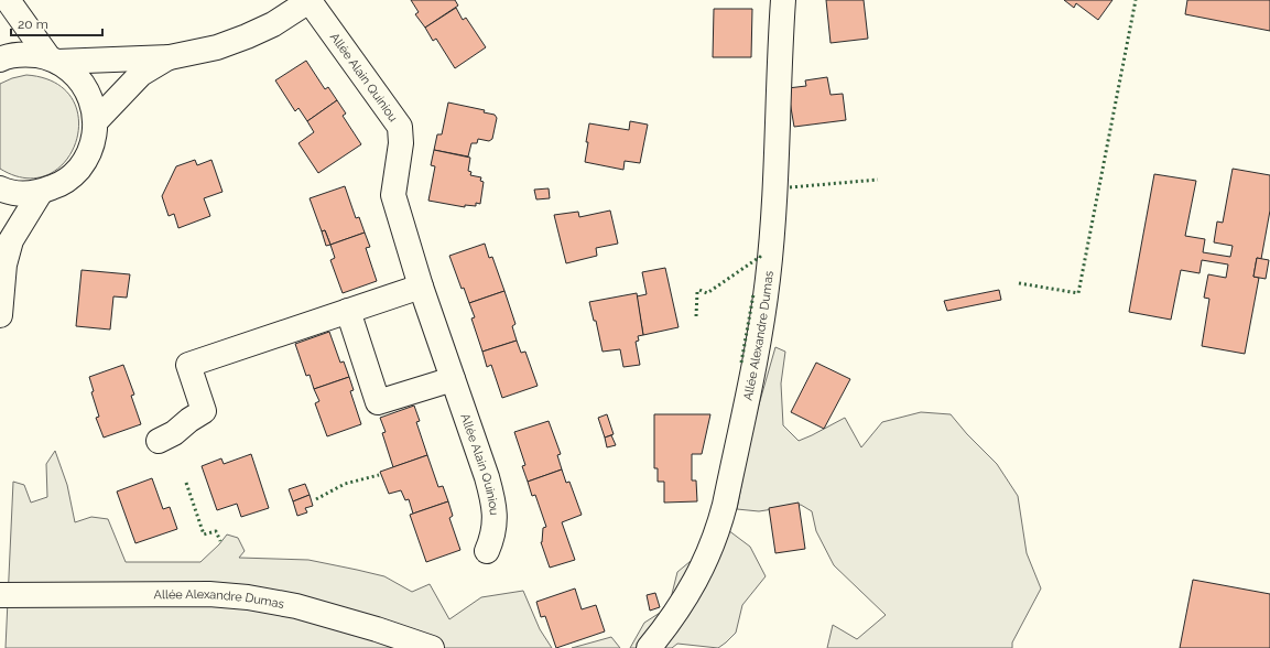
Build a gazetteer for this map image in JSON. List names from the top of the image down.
{
  "streets": {
    "street": ["Allée Alain Quiniou", "Allée Alexandre Dumas"]
  },
  "scale_bar": "20 m"
}
